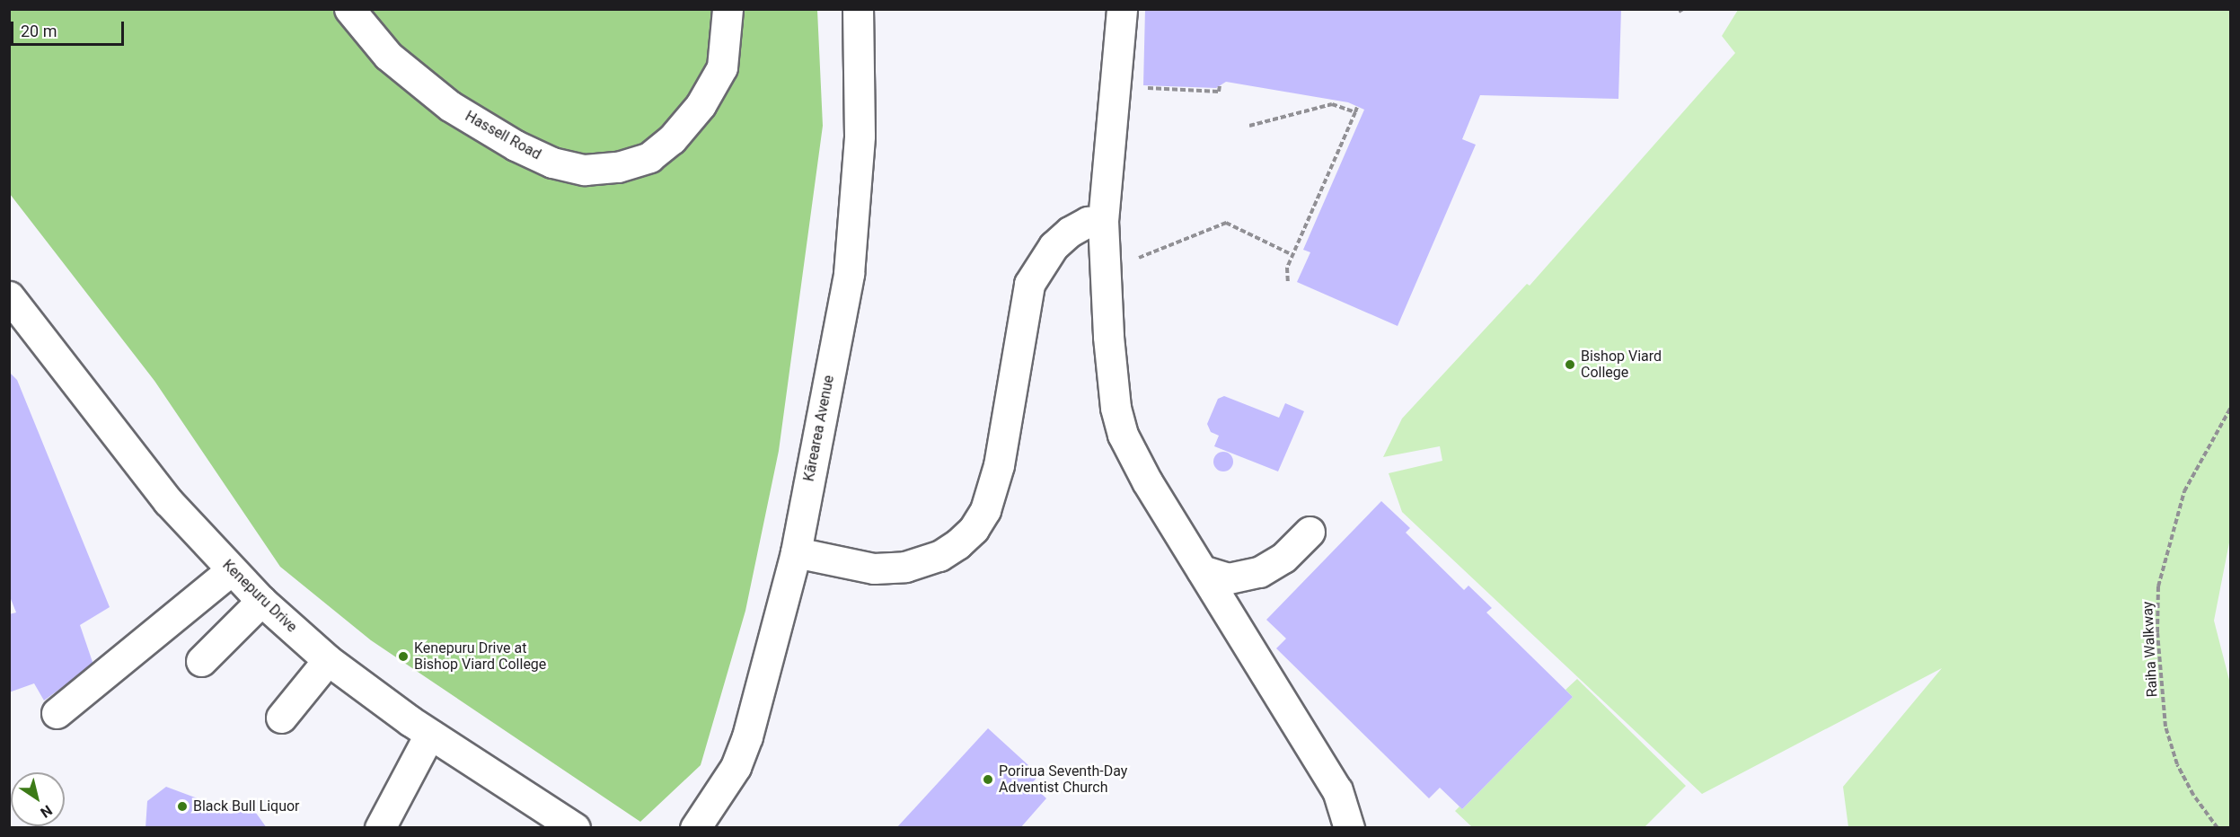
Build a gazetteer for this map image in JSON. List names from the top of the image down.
{
  "streets": {
    "street": ["Hassell Road", "Kārearea Avenue", "Kenepuru Drive"],
    "path": ["Raiha Walkway"]
  },
  "places": [
    "Bishop Viard College",
    "Kenepuru Drive at Bishop Viard College",
    "Porirua Seventh-Day Adventist Church",
    "Black Bull Liquor"
  ],
  "scale_bar": "20 m",
  "north": "bottom right"
}
